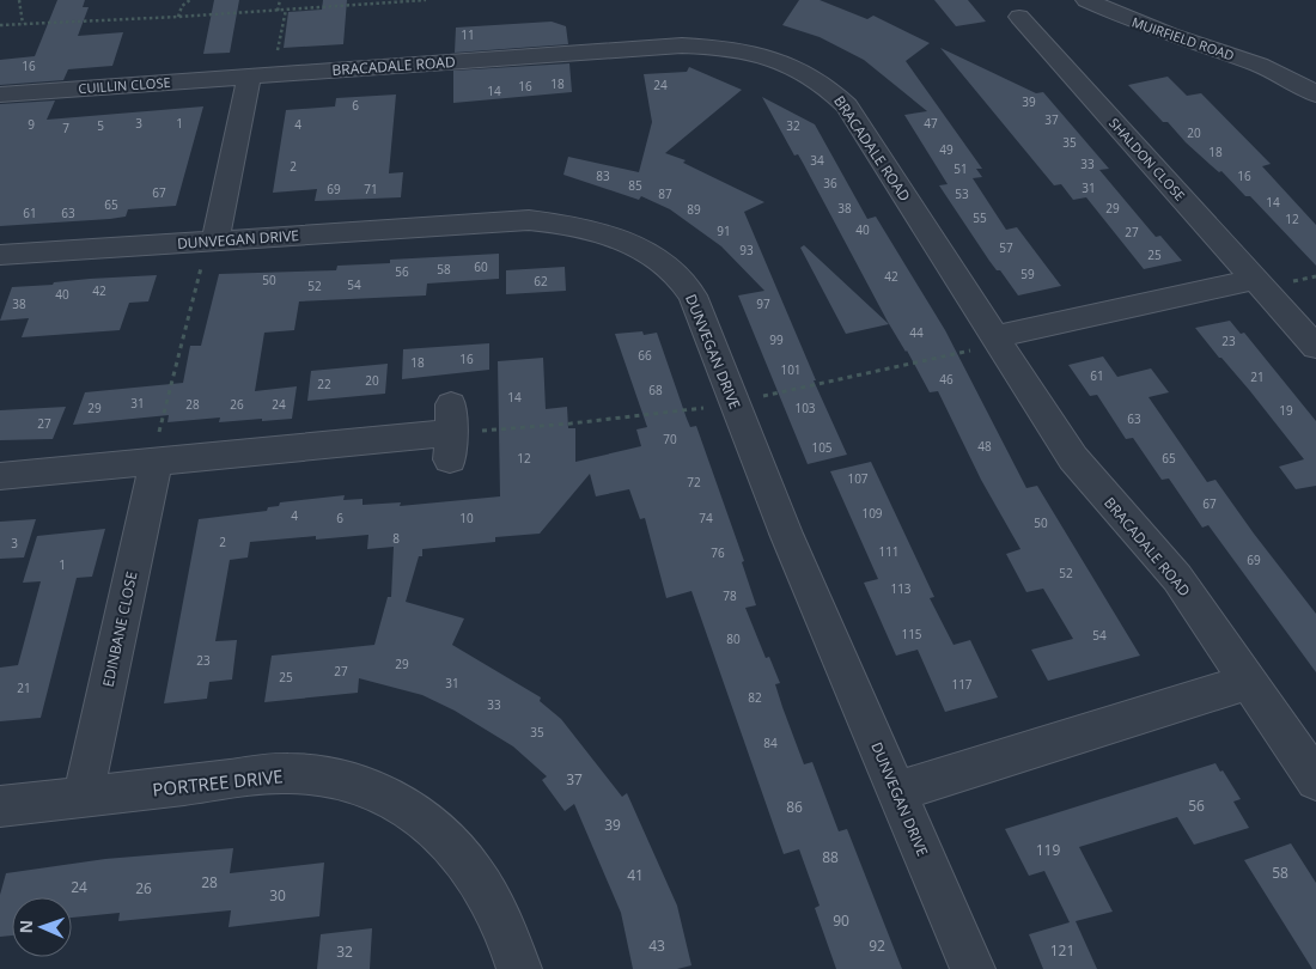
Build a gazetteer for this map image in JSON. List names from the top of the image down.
{
  "streets": {
    "street": [
      "MUIRFIELD ROAD",
      "BRACADALE ROAD",
      "CUILLIN CLOSE",
      "SHALDON CLOSE",
      "DUNVEGAN DRIVE",
      "EDINBANE CLOSE",
      "PORTREE DRIVE"
    ]
  },
  "crossings": [
    ["BRACADALE ROAD", "CUILLIN CLOSE"],
    ["EDINBANE CLOSE", "PORTREE DRIVE"]
  ],
  "house_numbers": [
    "11",
    "16",
    "18",
    "24",
    "16",
    "14",
    "39",
    "6",
    "37",
    "3",
    "1",
    "47",
    "9",
    "4",
    "5",
    "32",
    "7",
    "20",
    "35",
    "49",
    "18",
    "34",
    "33",
    "2",
    "51",
    "83",
    "16",
    "36",
    "85",
    "31",
    "69",
    "71",
    "67",
    "87",
    "53",
    "14",
    "65",
    "38",
    "29",
    "89",
    "61",
    "63",
    "55",
    "12",
    "40",
    "91",
    "27",
    "57",
    "93",
    "25",
    "60",
    "58",
    "56",
    "59",
    "42",
    "50",
    "62",
    "54",
    "52",
    "42",
    "40",
    "38",
    "97",
    "44",
    "99",
    "23",
    "66",
    "16",
    "18",
    "101",
    "61",
    "21",
    "46",
    "20",
    "22",
    "68",
    "14",
    "31",
    "28",
    "26",
    "24",
    "29",
    "103",
    "19",
    "63",
    "27",
    "70",
    "48",
    "105",
    "12",
    "65",
    "107",
    "72",
    "67",
    "109",
    "4",
    "6",
    "10",
    "74",
    "50",
    "8",
    "2",
    "3",
    "111",
    "76",
    "69",
    "1",
    "52",
    "113",
    "78",
    "115",
    "54",
    "80",
    "23",
    "29",
    "27",
    "25",
    "31",
    "117",
    "21",
    "82",
    "33",
    "35",
    "84",
    "37",
    "56",
    "86",
    "39",
    "119",
    "88",
    "58",
    "41",
    "28",
    "24",
    "26",
    "30",
    "90",
    "43",
    "92",
    "121",
    "32"
  ],
  "north": "left"
}
